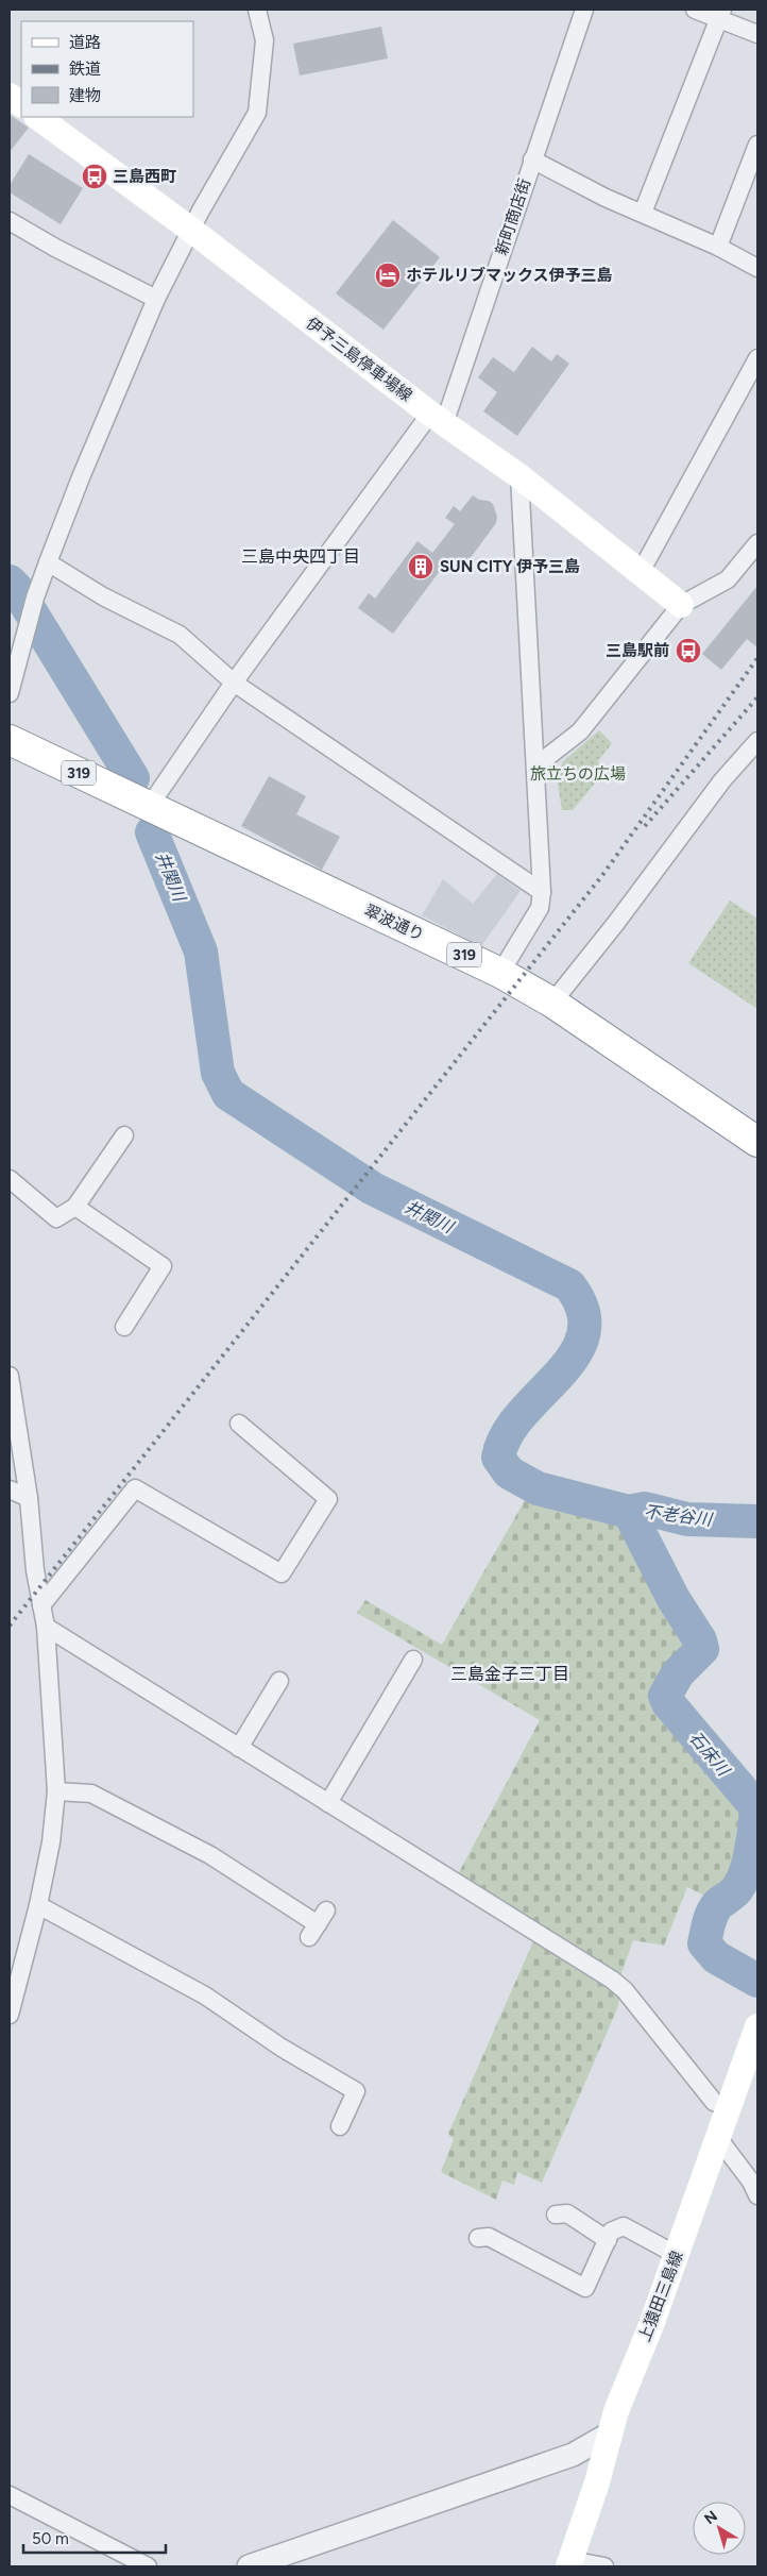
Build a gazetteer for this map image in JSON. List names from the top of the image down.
{
  "streets": {
    "highway": ["319", "翠波通り"],
    "main road": ["伊予三島停車場線", "上猿田三島線"],
    "street": ["新町商店街"]
  },
  "crossings": [
    ["新町商店街", "伊予三島停車場線"],
    ["新町商店街", "翠波通り"]
  ],
  "districts": ["三島中央四丁目", "三島金子三丁目"],
  "water": ["井関川", "不老谷川", "石床川"],
  "parks": ["旅立ちの広場"],
  "places": {
    "bus stop": ["三島西町", "三島駅前"],
    "hotel": ["ホテルリブマックス伊予三島"],
    "building": ["SUN CITY 伊予三島"]
  },
  "legend": ["道路", "鉄道", "建物"],
  "scale_bar": "50 m",
  "north": "top left"
}
